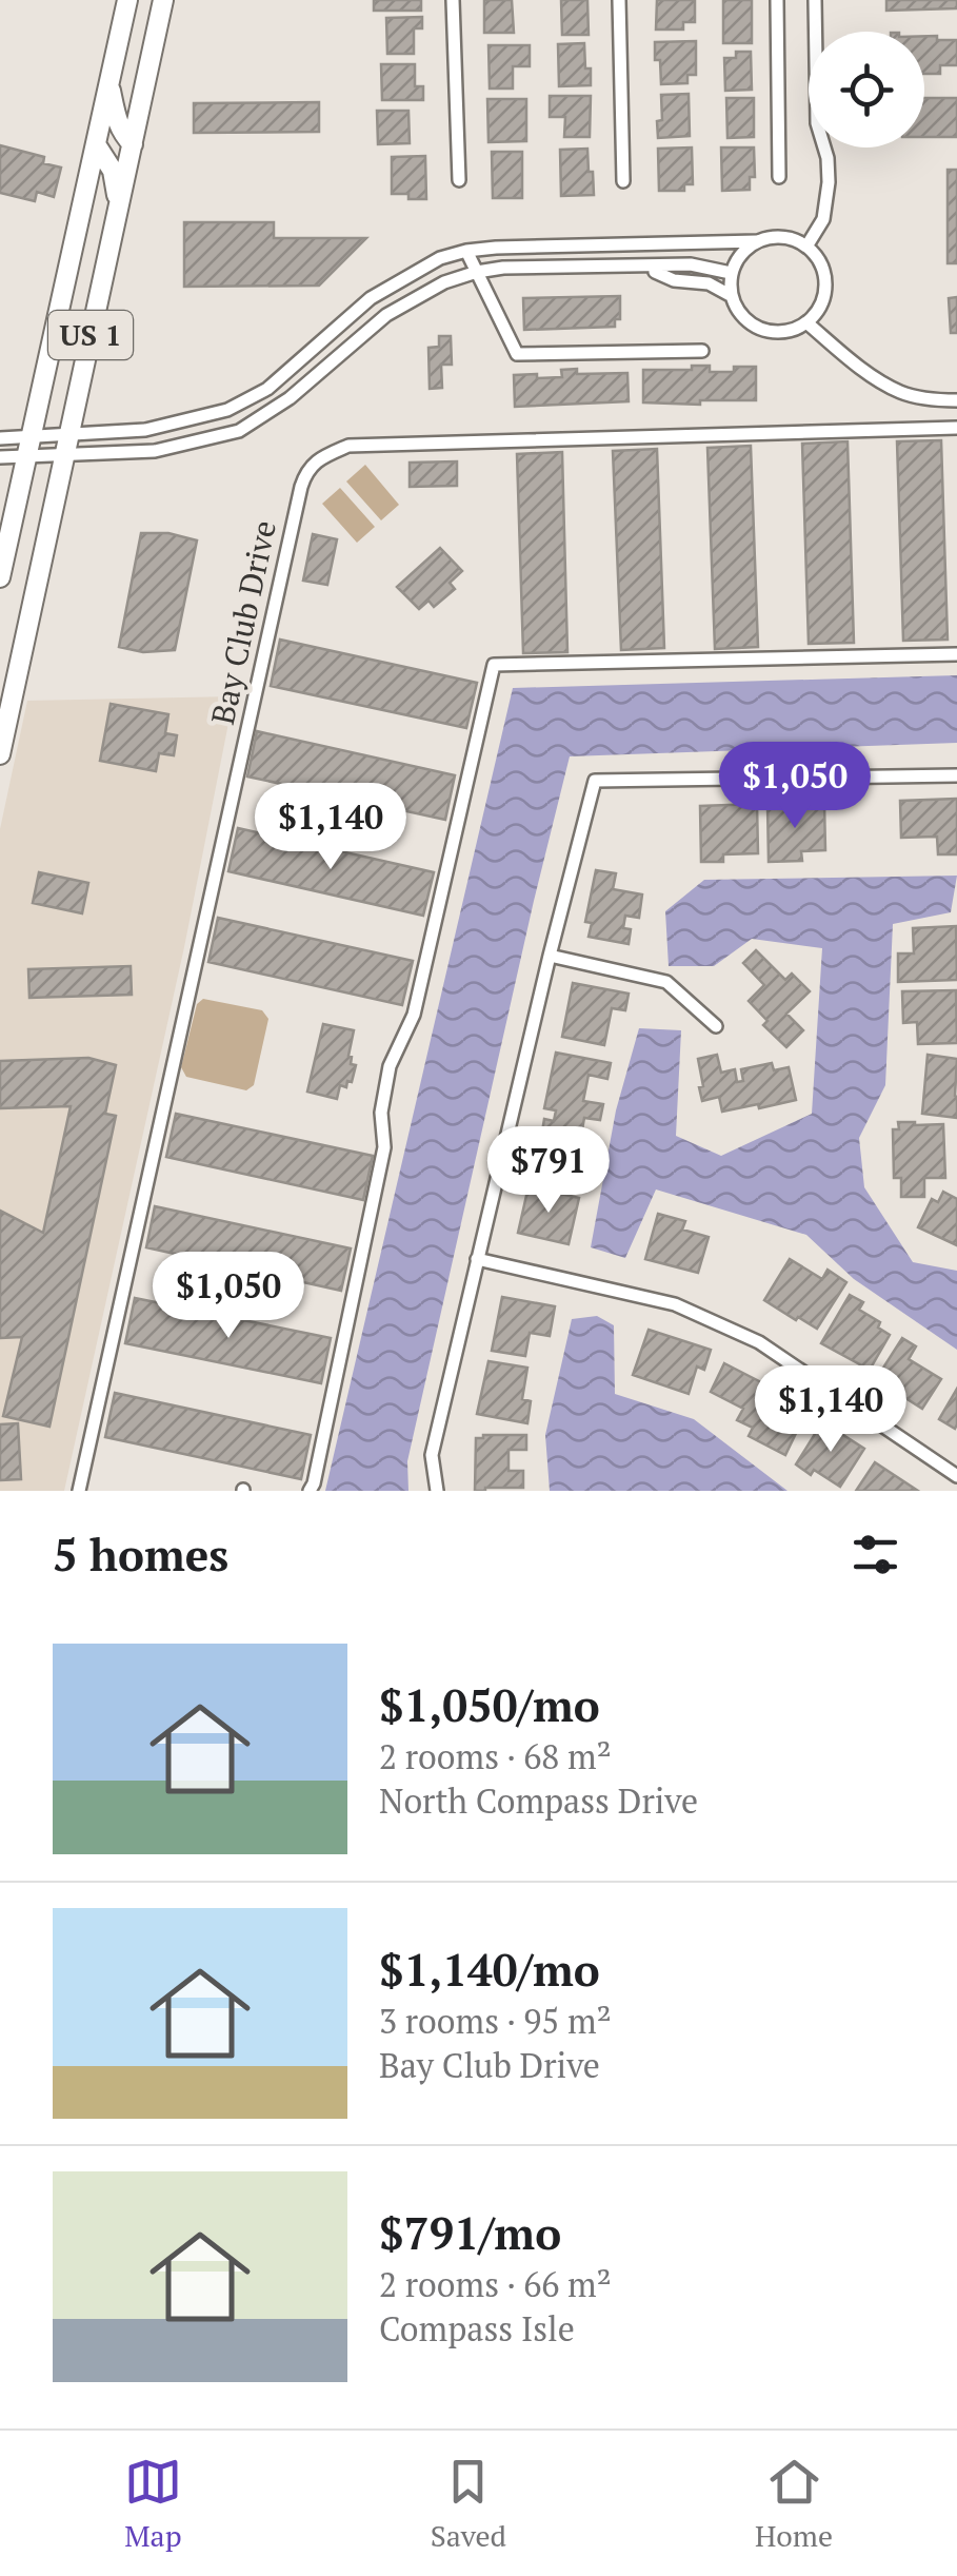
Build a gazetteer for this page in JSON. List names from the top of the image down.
{
  "streets": {
    "main road": ["US 1"],
    "street": ["Bay Club Drive"]
  },
  "page": {
    "price": [
      "$1,050",
      "$1,140",
      "$791",
      "$1,050",
      "$1,140"
    ],
    "heading": "5 homes",
    "list": [
      {
        "name": "$1,050/mo",
        "note": "2 rooms · 68 m² · North Compass Drive"
      },
      {
        "name": "$1,140/mo",
        "note": "3 rooms · 95 m² · Bay Club Drive"
      },
      {
        "name": "$791/mo",
        "note": "2 rooms · 66 m² · Compass Isle"
      }
    ],
    "tabs": ["Map", "Saved", "Home"]
  }
}
